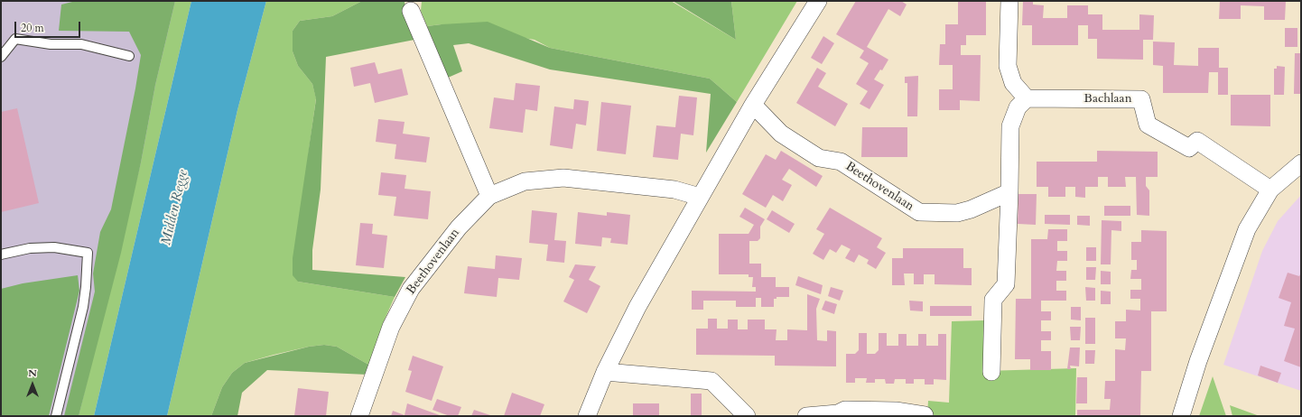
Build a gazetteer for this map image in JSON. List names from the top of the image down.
{
  "streets": {
    "street": ["Bachlaan", "Beethovenlaan"]
  },
  "water": ["Midden Regge"],
  "scale_bar": "20 m",
  "north": "top"
}
